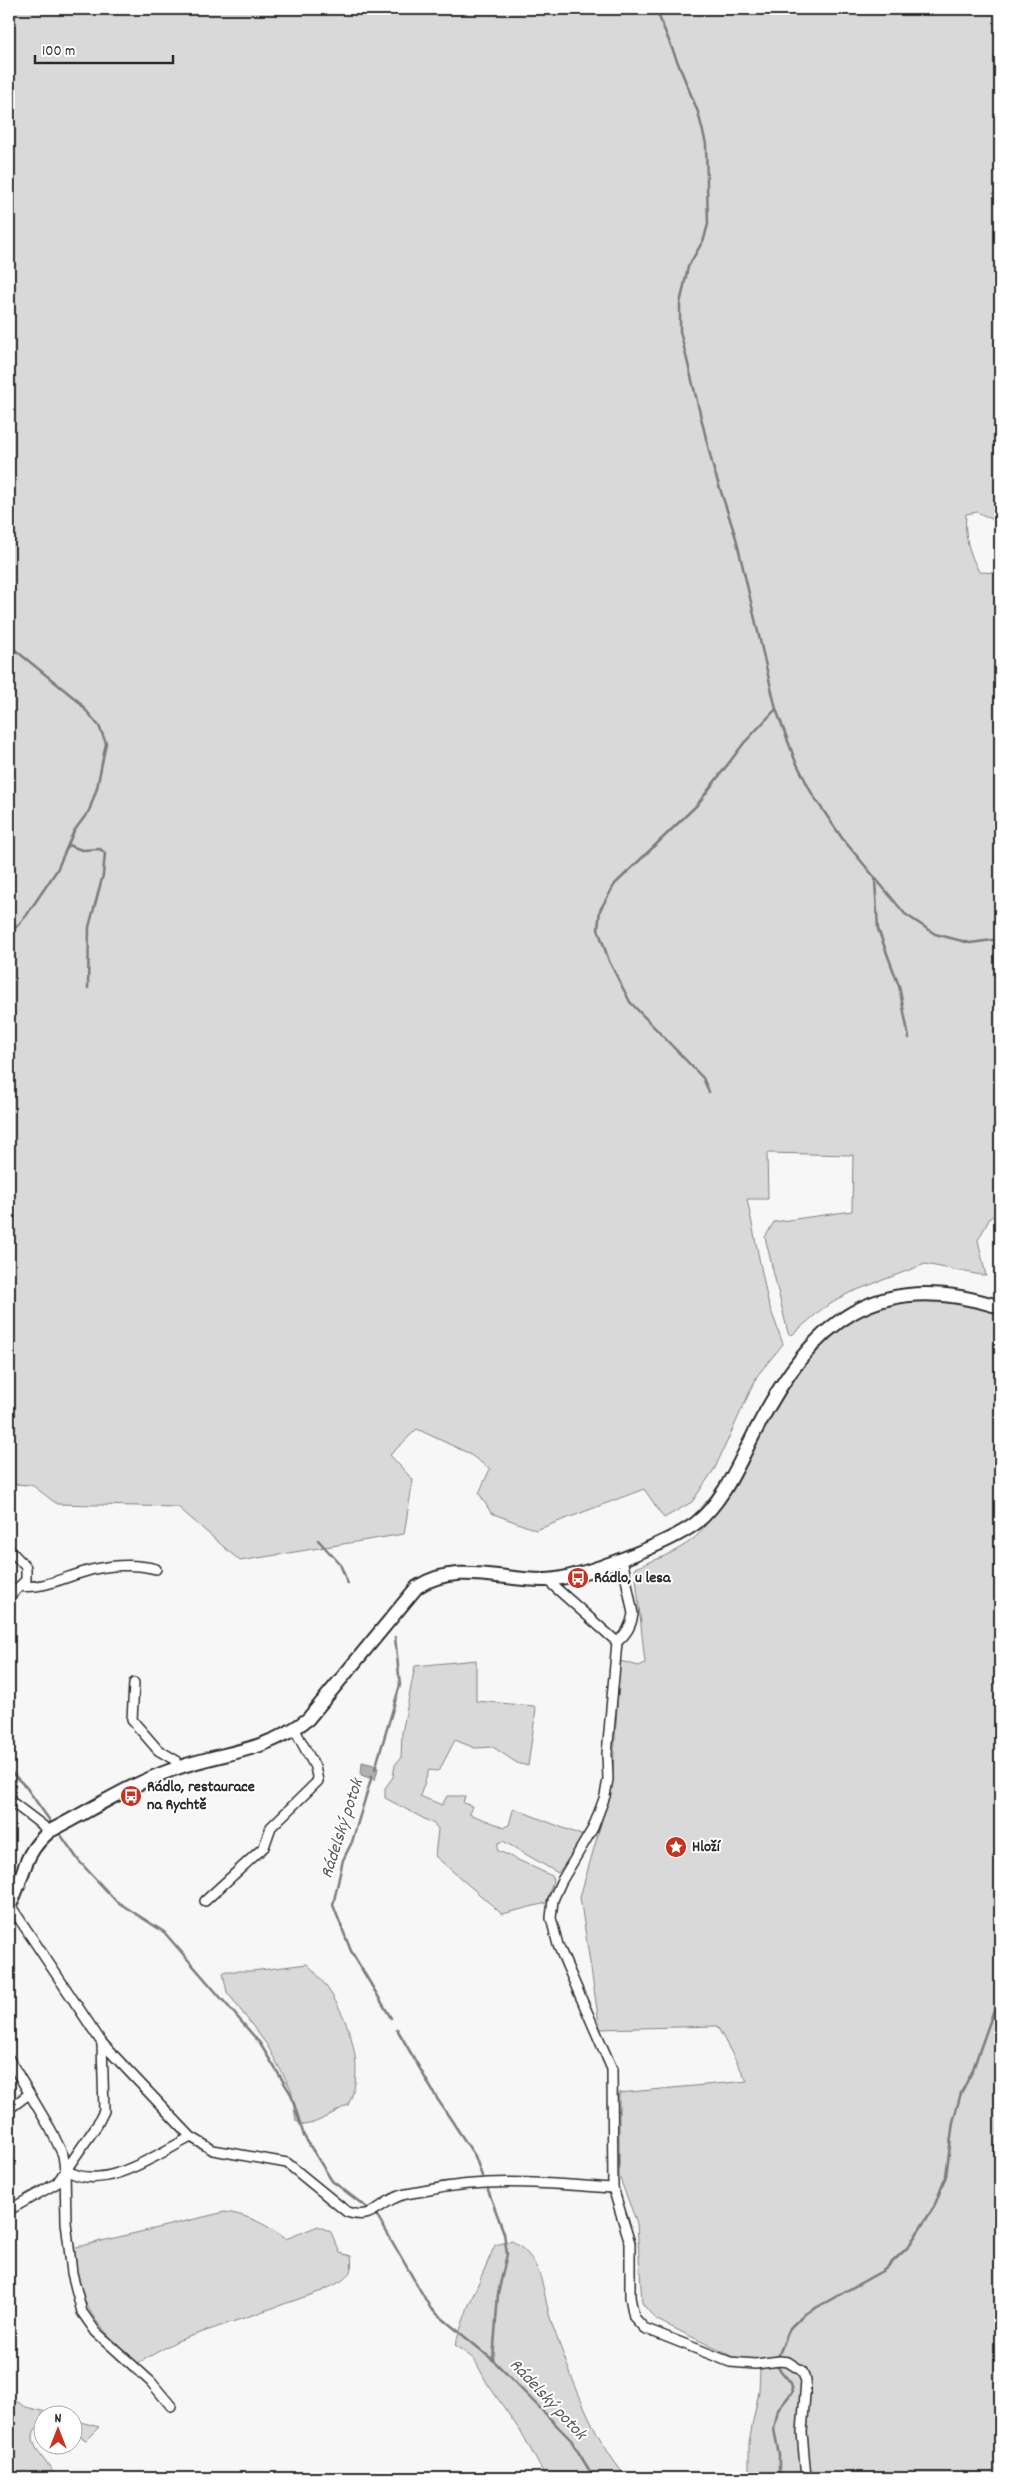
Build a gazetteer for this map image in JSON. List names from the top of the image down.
{
  "water": ["Rádelský potok"],
  "places": {
    "bus stop": ["Rádlo, u lesa", "Rádlo, restaurace na Rychtě"],
    "place": ["Hloží"]
  },
  "scale_bar": "100 m",
  "north": "top"
}
